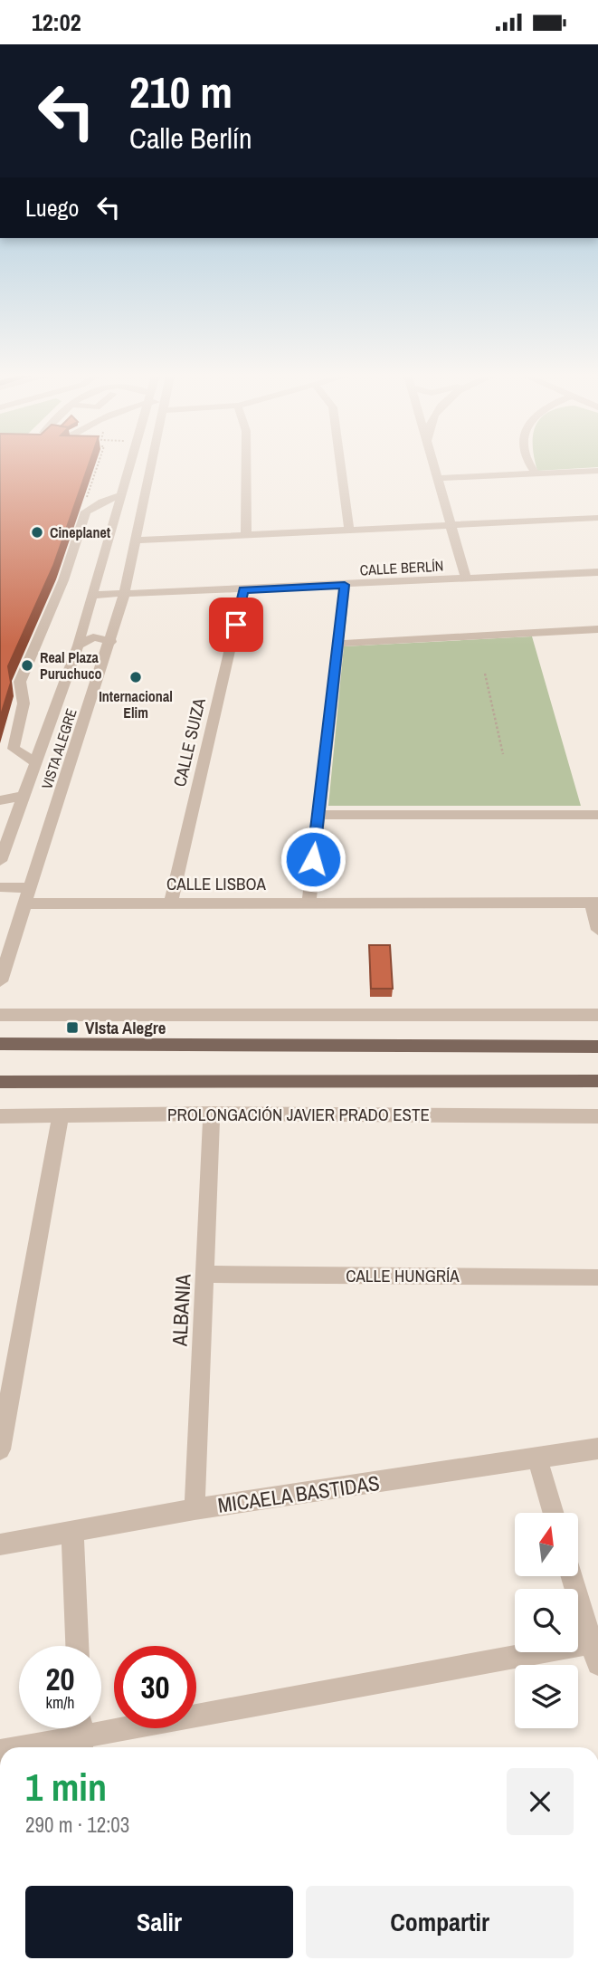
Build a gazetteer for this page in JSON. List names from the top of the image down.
{
  "streets": {
    "main road": ["PROLONGACIÓN JAVIER PRADO ESTE"],
    "street": [
      "CALLE BERLÍN",
      "CALLE SUIZA",
      "VISTA ALEGRE",
      "CALLE LISBOA",
      "CALLE HUNGRÍA",
      "ALBANIA",
      "MICAELA BASTIDAS"
    ]
  },
  "crossings": [
    ["CALLE BERLÍN", "CALLE SUIZA"],
    ["CALLE BERLÍN", "VISTA ALEGRE"],
    ["CALLE SUIZA", "CALLE LISBOA"],
    ["VISTA ALEGRE", "CALLE LISBOA"],
    ["PROLONGACIÓN JAVIER PRADO ESTE", "ALBANIA"],
    ["CALLE HUNGRÍA", "ALBANIA"],
    ["ALBANIA", "MICAELA BASTIDAS"]
  ],
  "places": {
    "other": ["Cineplanet", "Real Plaza Puruchuco", "Internacional Elim"],
    "transit": ["VIsta Alegre"]
  },
  "north": "top",
  "page": {
    "status": "12:02",
    "turn": ["210 m", "Calle Berlín"],
    "then": "Luego",
    "speed": "20 km/h",
    "limit": "30",
    "heading": ["1 min", "290 m · 12:03"],
    "buttons": ["Salir", "Compartir"]
  }
}
